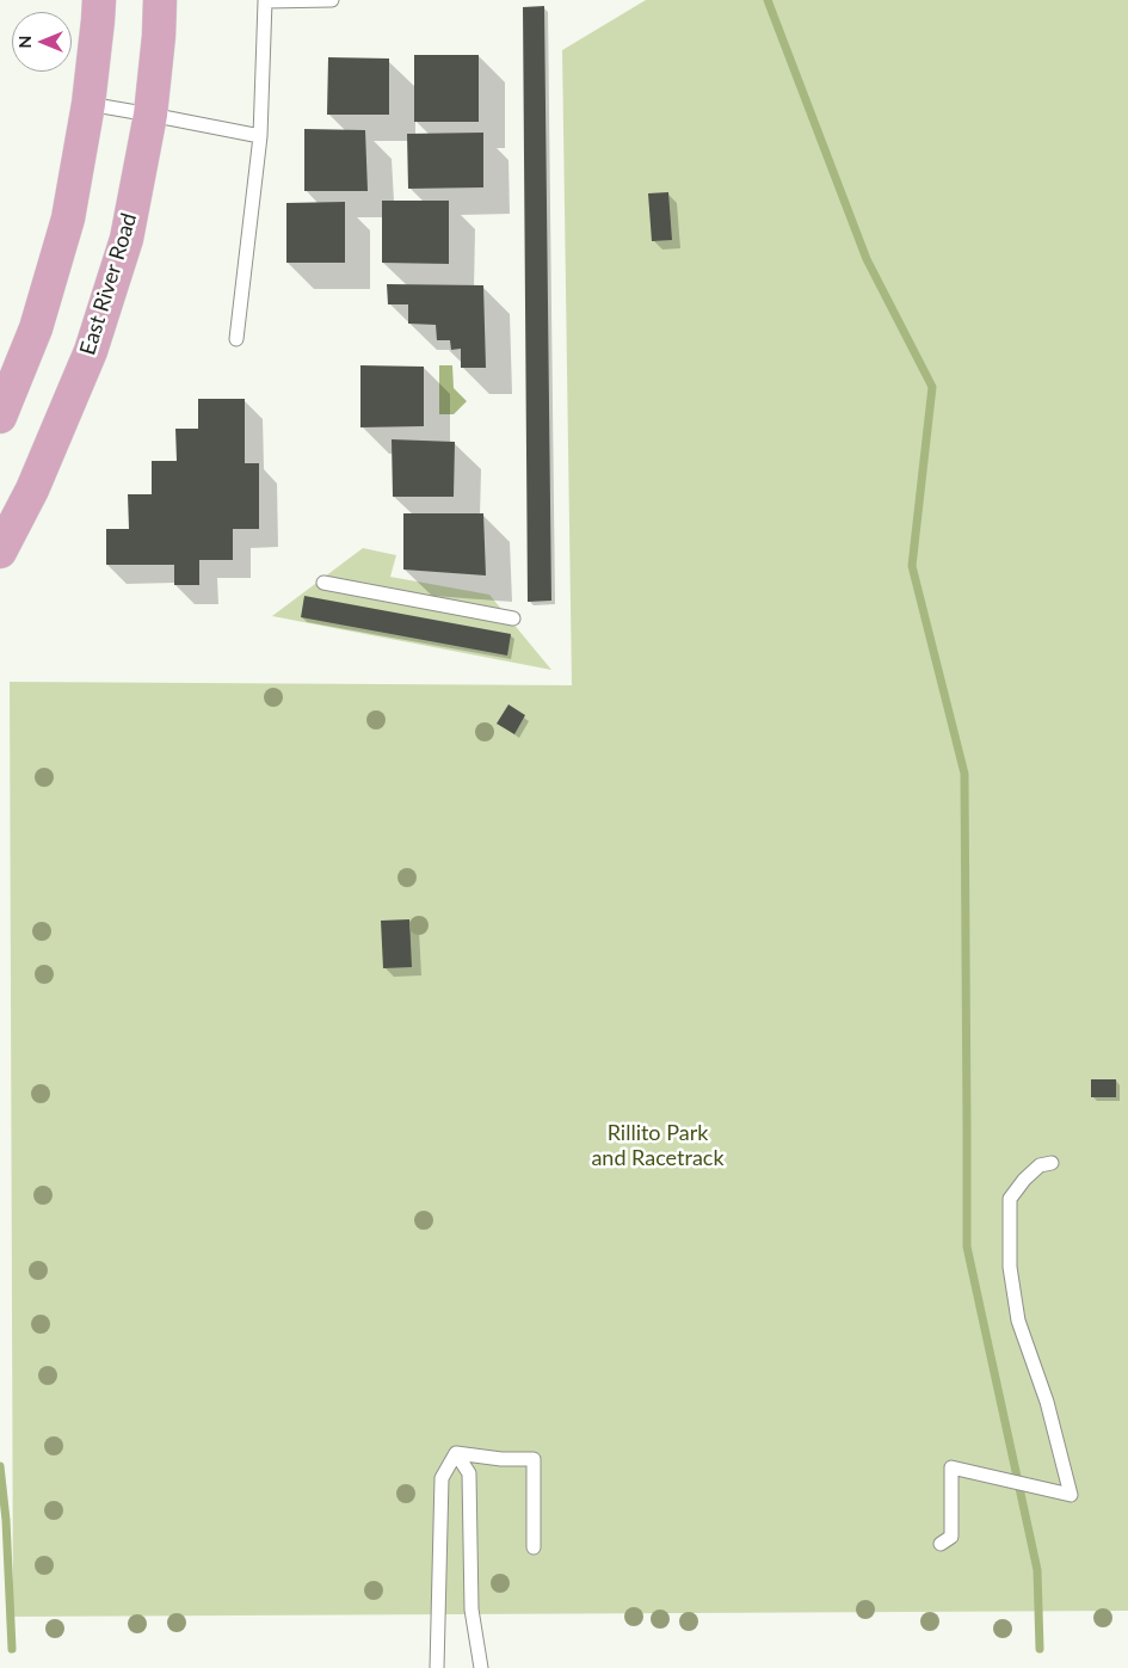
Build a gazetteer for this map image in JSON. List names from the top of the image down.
{
  "streets": {
    "main road": ["East River Road"]
  },
  "parks": ["Rillito Park and Racetrack"],
  "north": "left"
}
